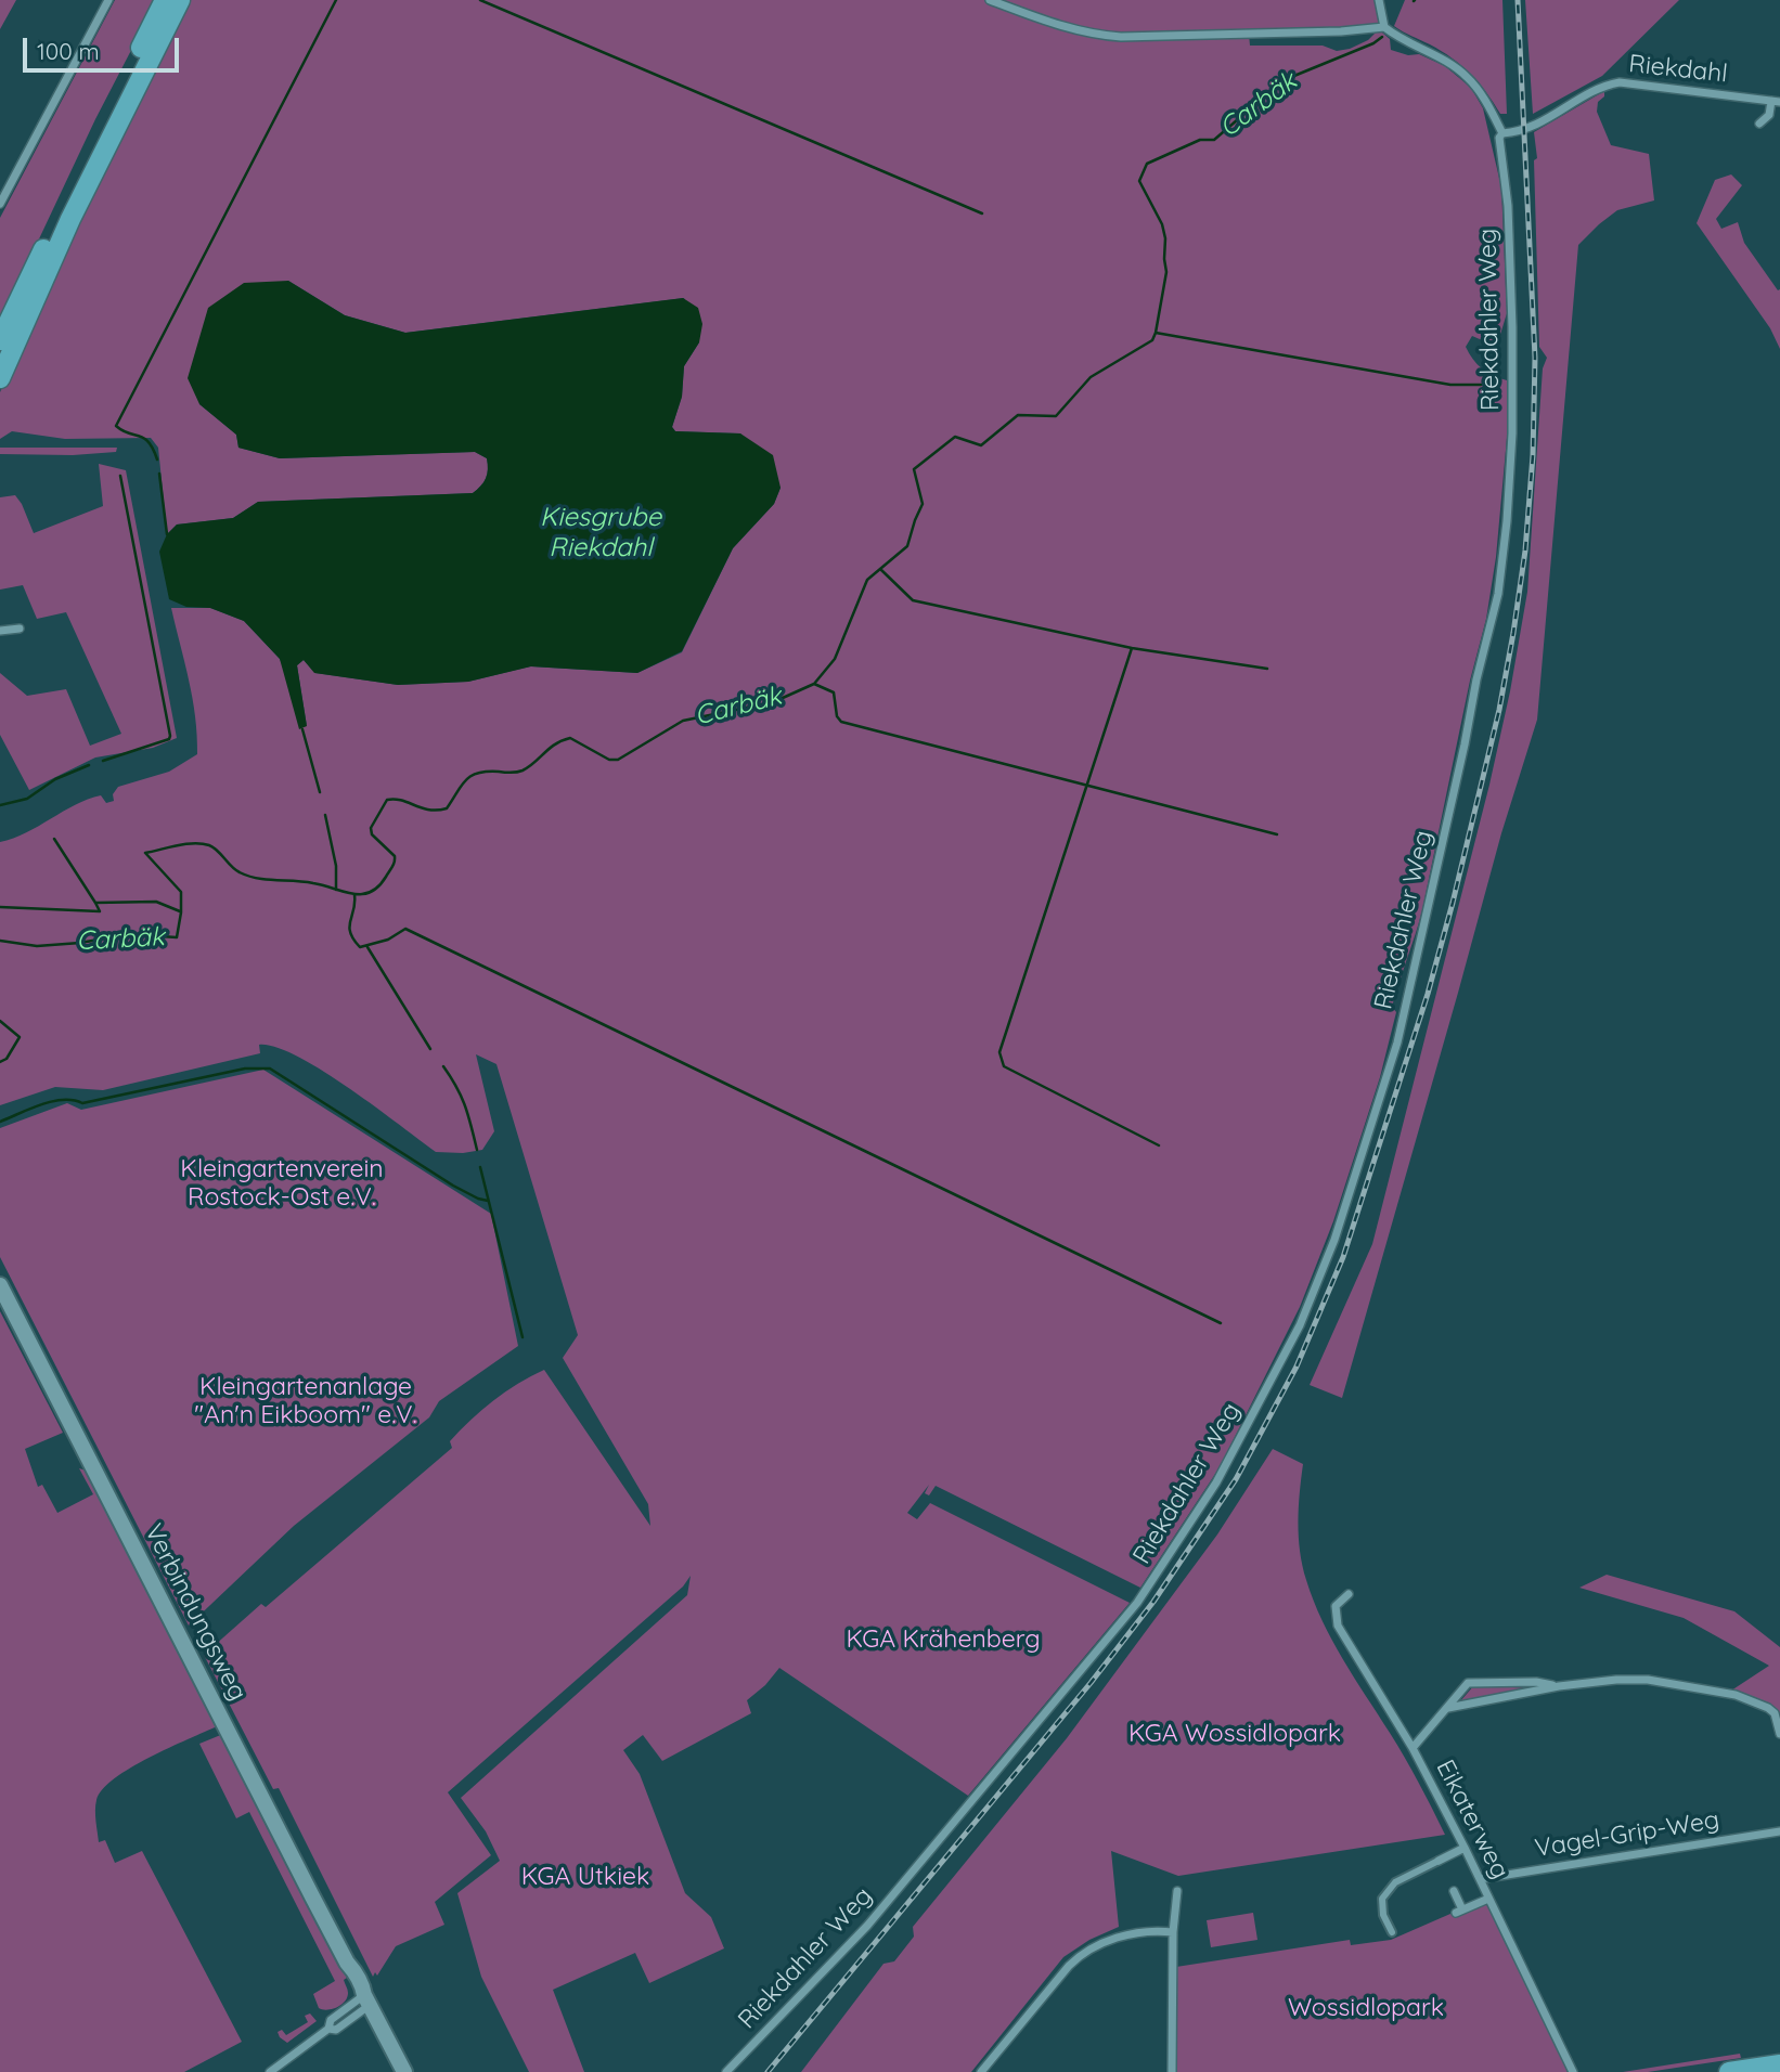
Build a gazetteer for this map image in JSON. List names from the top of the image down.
{
  "streets": {
    "main road": ["Verbindungsweg"],
    "street": [
      "Riekdahl",
      "Riekdahler Weg",
      "Eikaterweg",
      "Vagel-Grip-Weg"
    ]
  },
  "crossings": [
    ["Riekdahl", "Riekdahler Weg"],
    ["Eikaterweg", "Vagel-Grip-Weg"]
  ],
  "water": ["Carbäk", "Kiesgrube Riekdahl"],
  "parks": [
    "Kleingartenverein Rostock-Ost e.V.",
    "Kleingartenanlage \"An'n Eikboom\" e.V.",
    "KGA Krähenberg",
    "KGA Wossidlopark",
    "KGA Utkiek",
    "Wossidlopark"
  ],
  "scale_bar": "100 m"
}
